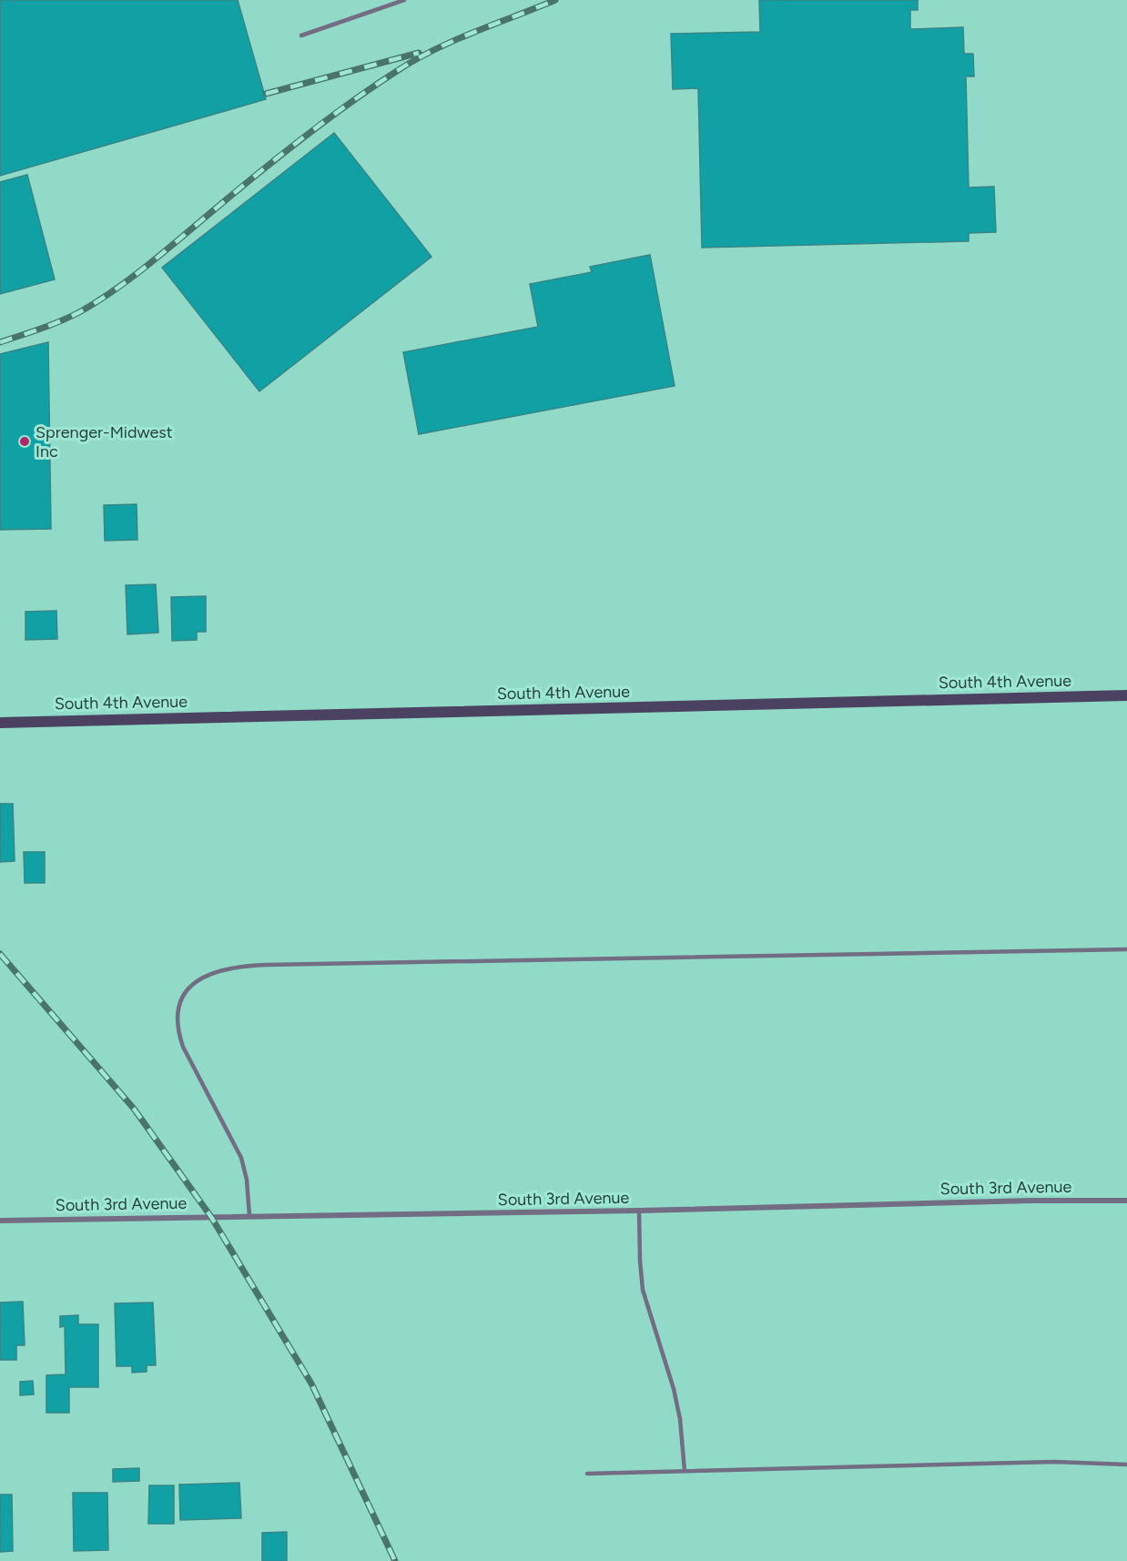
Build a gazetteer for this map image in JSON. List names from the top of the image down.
{
  "streets": {
    "street": ["South 4th Avenue", "South 3rd Avenue"]
  },
  "places": ["Sprenger-Midwest Inc"]
}
